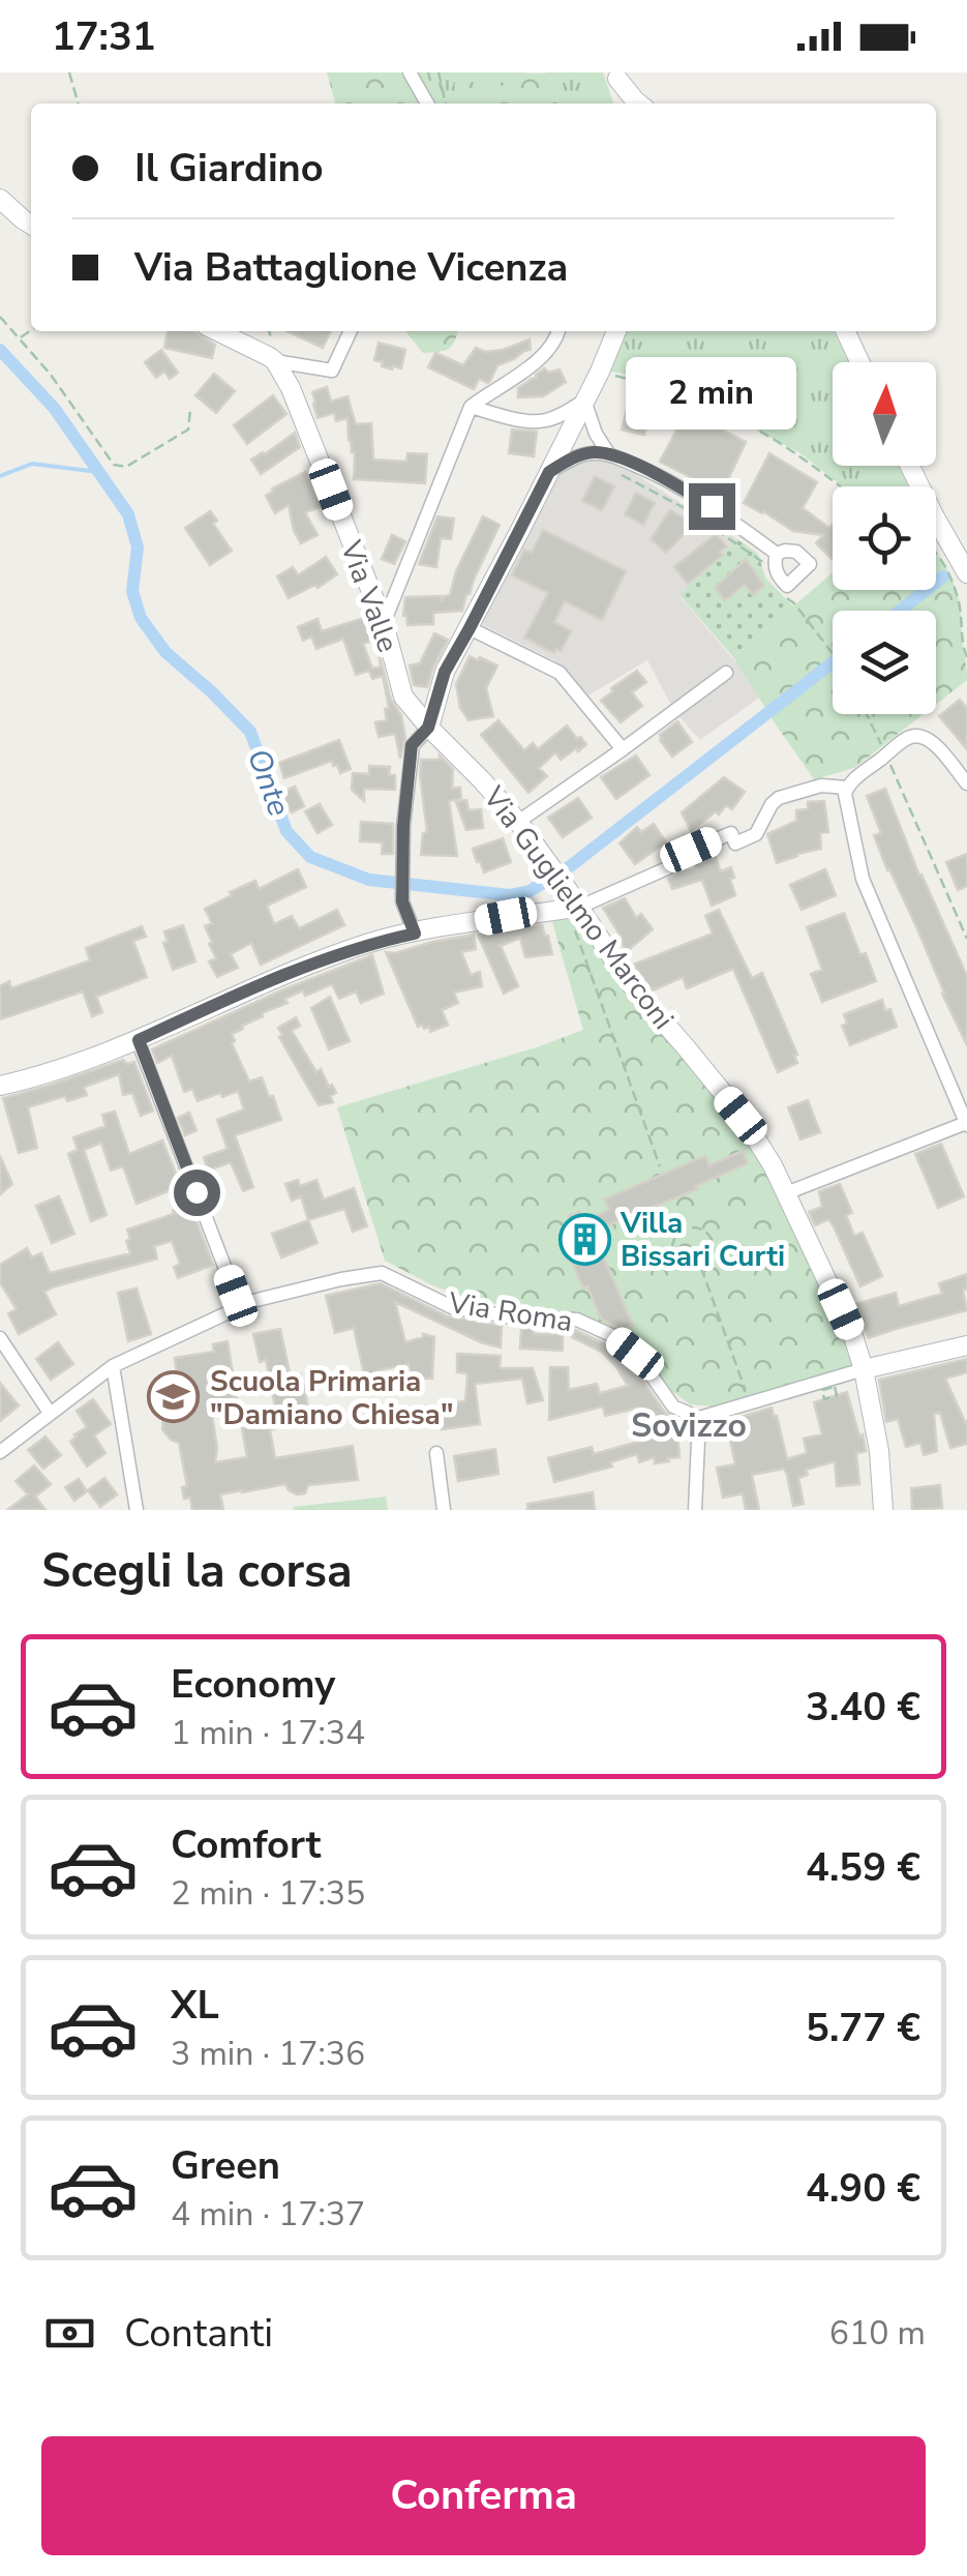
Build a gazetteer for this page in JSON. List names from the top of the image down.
{
  "streets": {
    "street": ["Via Valle", "Via Guglielmo Marconi", "Via Roma"]
  },
  "crossings": [
    ["Via Valle", "Via Guglielmo Marconi"]
  ],
  "districts": ["Sovizzo"],
  "water": ["Onte"],
  "places": {
    "building": ["Villa Bissari Curti"],
    "school or university": ["Scuola Primaria \"Damiano Chiesa\""]
  },
  "north": "top",
  "page": {
    "status": "17:31",
    "banner": ["Il Giardino", "Via Battaglione Vicenza"],
    "bubble": "2 min",
    "heading": "Scegli la corsa",
    "list": [
      {
        "name": "Economy",
        "note": "1 min · 17:34",
        "value": "3.40 €"
      },
      {
        "name": "Comfort",
        "note": "2 min · 17:35",
        "value": "4.59 €"
      },
      {
        "name": "XL",
        "note": "3 min · 17:36",
        "value": "5.77 €"
      },
      {
        "name": "Green",
        "note": "4 min · 17:37",
        "value": "4.90 €"
      }
    ],
    "pay": ["Contanti", "610 m"],
    "buttons": "Conferma"
  }
}
